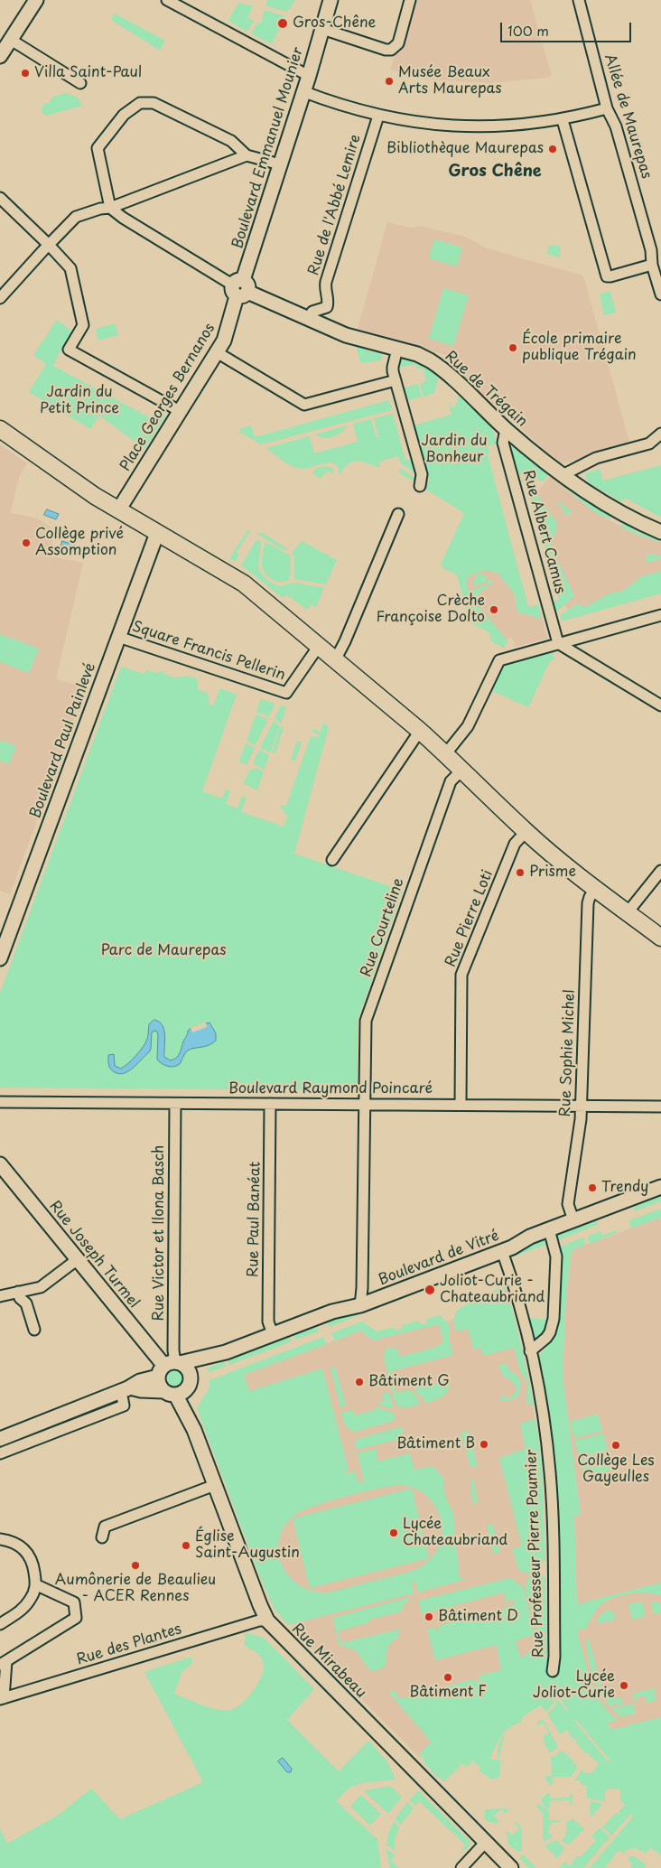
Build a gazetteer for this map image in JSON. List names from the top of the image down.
{
  "streets": {
    "street": [
      "Allée de Maurepas",
      "Boulevard Emmanuel Mounier",
      "Rue de l'Abbé Lemire",
      "Rue de Trégain",
      "Place Georges Bernanos",
      "Rue Albert Camus",
      "Square Francis Pellerin",
      "Boulevard Paul Painlevé",
      "Rue Pierre Loti",
      "Rue Courteline",
      "Rue Sophie Michel",
      "Boulevard Raymond Poincaré",
      "Rue Paul Banéat",
      "Rue Victor et Ilona Basch",
      "Rue Joseph Turmel",
      "Boulevard de Vitré",
      "Rue Professeur Pierre Poumier",
      "Rue des Plantes",
      "Rue Mirabeau"
    ]
  },
  "crossings": [
    ["Boulevard Emmanuel Mounier", "Rue de Trégain"],
    ["Boulevard Emmanuel Mounier", "Place Georges Bernanos"],
    ["Rue de l'Abbé Lemire", "Rue de Trégain"],
    ["Rue de Trégain", "Place Georges Bernanos"],
    ["Rue de Trégain", "Rue Albert Camus"],
    ["Square Francis Pellerin", "Boulevard Paul Painlevé"],
    ["Rue Pierre Loti", "Boulevard Raymond Poincaré"],
    ["Rue Courteline", "Boulevard Raymond Poincaré"],
    ["Rue Courteline", "Boulevard de Vitré"],
    ["Rue Sophie Michel", "Boulevard Raymond Poincaré"],
    ["Rue Sophie Michel", "Boulevard de Vitré"],
    ["Boulevard Raymond Poincaré", "Rue Paul Banéat"],
    ["Boulevard Raymond Poincaré", "Rue Victor et Ilona Basch"],
    ["Rue Paul Banéat", "Boulevard de Vitré"],
    ["Rue Victor et Ilona Basch", "Rue Joseph Turmel"],
    ["Rue Victor et Ilona Basch", "Boulevard de Vitré"],
    ["Rue Victor et Ilona Basch", "Rue Mirabeau"],
    ["Rue Joseph Turmel", "Boulevard de Vitré"],
    ["Rue Joseph Turmel", "Rue Mirabeau"],
    ["Boulevard de Vitré", "Rue Professeur Pierre Poumier"],
    ["Boulevard de Vitré", "Rue Mirabeau"],
    ["Rue des Plantes", "Rue Mirabeau"]
  ],
  "districts": ["Gros Chêne"],
  "parks": ["Jardin du Petit Prince", "Jardin du Bonheur", "Parc de Maurepas"],
  "places": [
    "Gros-Chêne",
    "Villa Saint-Paul",
    "Musée Beaux Arts Maurepas",
    "Bibliothèque Maurepas",
    "École primaire publique Trégain",
    "Collège privé Assomption",
    "Crèche Françoise Dolto",
    "Prisme",
    "Trendy",
    "Joliot-Curie - Chateaubriand",
    "Bâtiment G",
    "Bâtiment B",
    "Collège Les Gayeulles",
    "Lycée Chateaubriand",
    "Église Saint-Augustin",
    "Aumônerie de Beaulieu - ACER Rennes",
    "Bâtiment D",
    "Bâtiment F",
    "Lycée Joliot-Curie"
  ],
  "scale_bar": "100 m"
}
